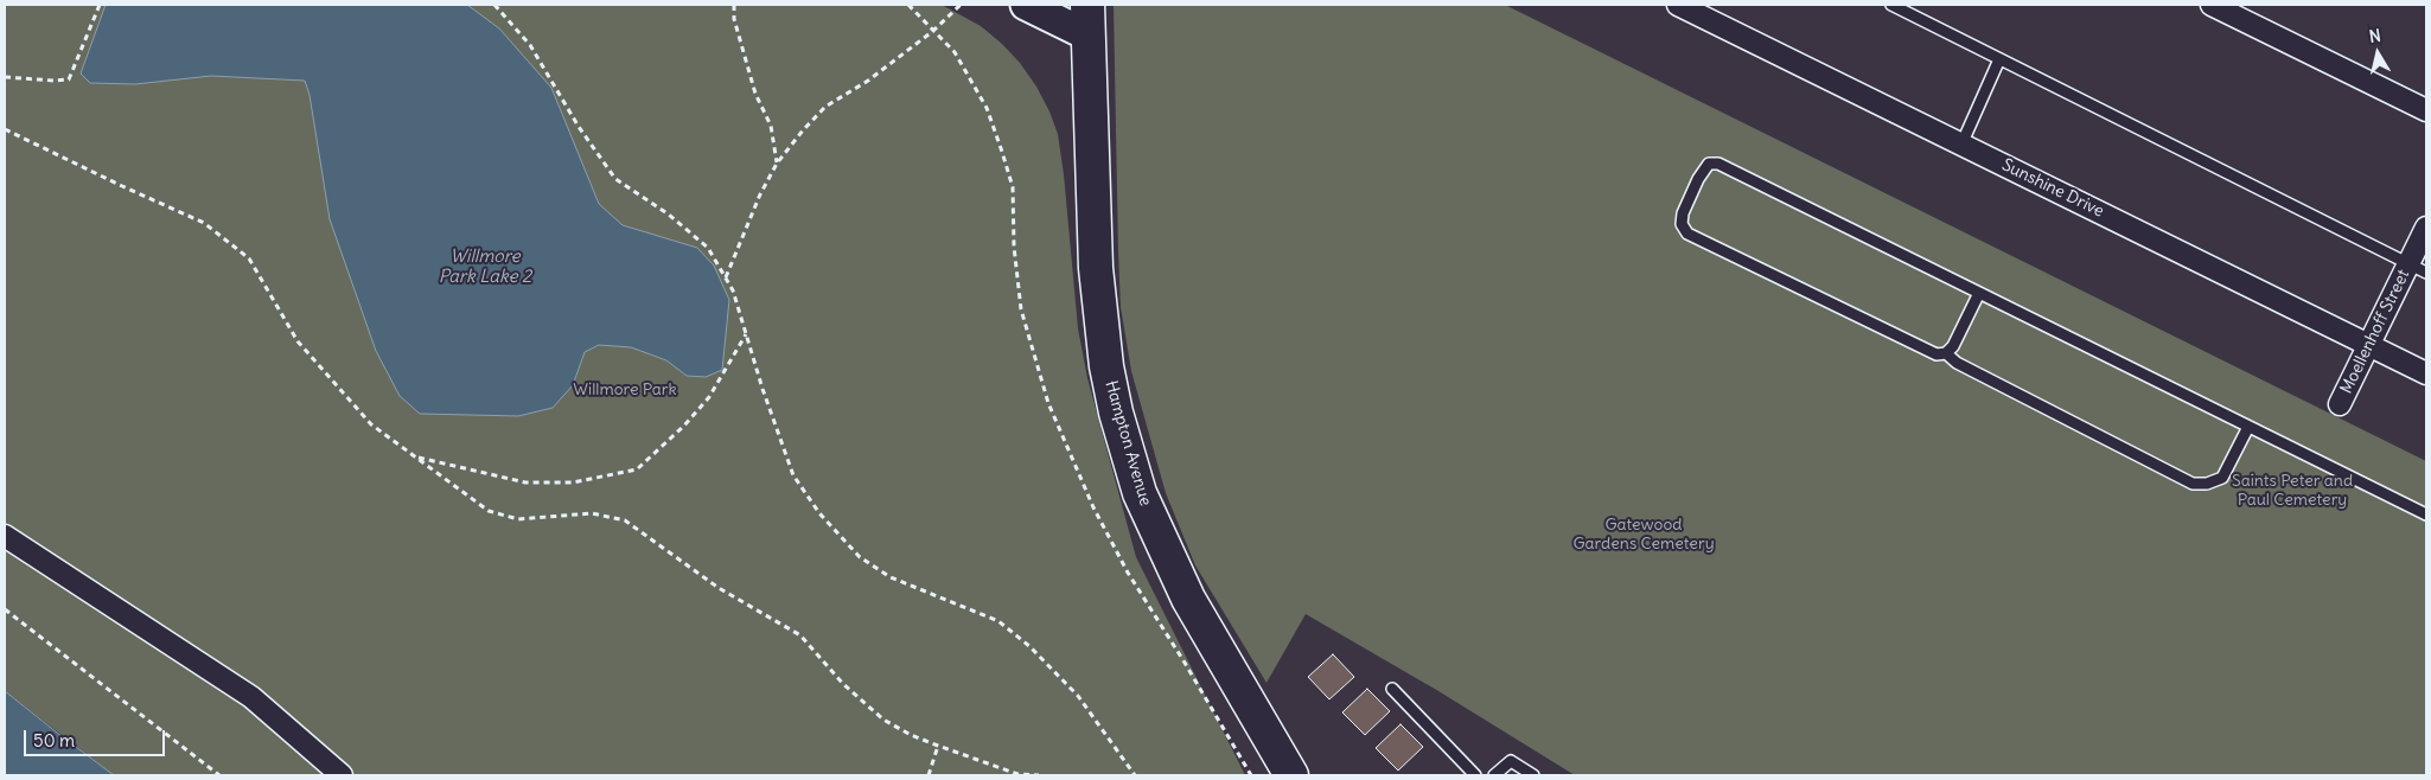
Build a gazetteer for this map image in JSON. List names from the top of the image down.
{
  "streets": {
    "main road": ["Hampton Avenue"],
    "street": ["Sunshine Drive", "Moellenhoff Street"]
  },
  "crossings": [
    ["Sunshine Drive", "Moellenhoff Street"]
  ],
  "water": ["Willmore Park Lake 2"],
  "parks": ["Willmore Park", "Saints Peter and Paul Cemetery", "Gatewood Gardens Cemetery"],
  "scale_bar": "50 m",
  "north": "top"
}
